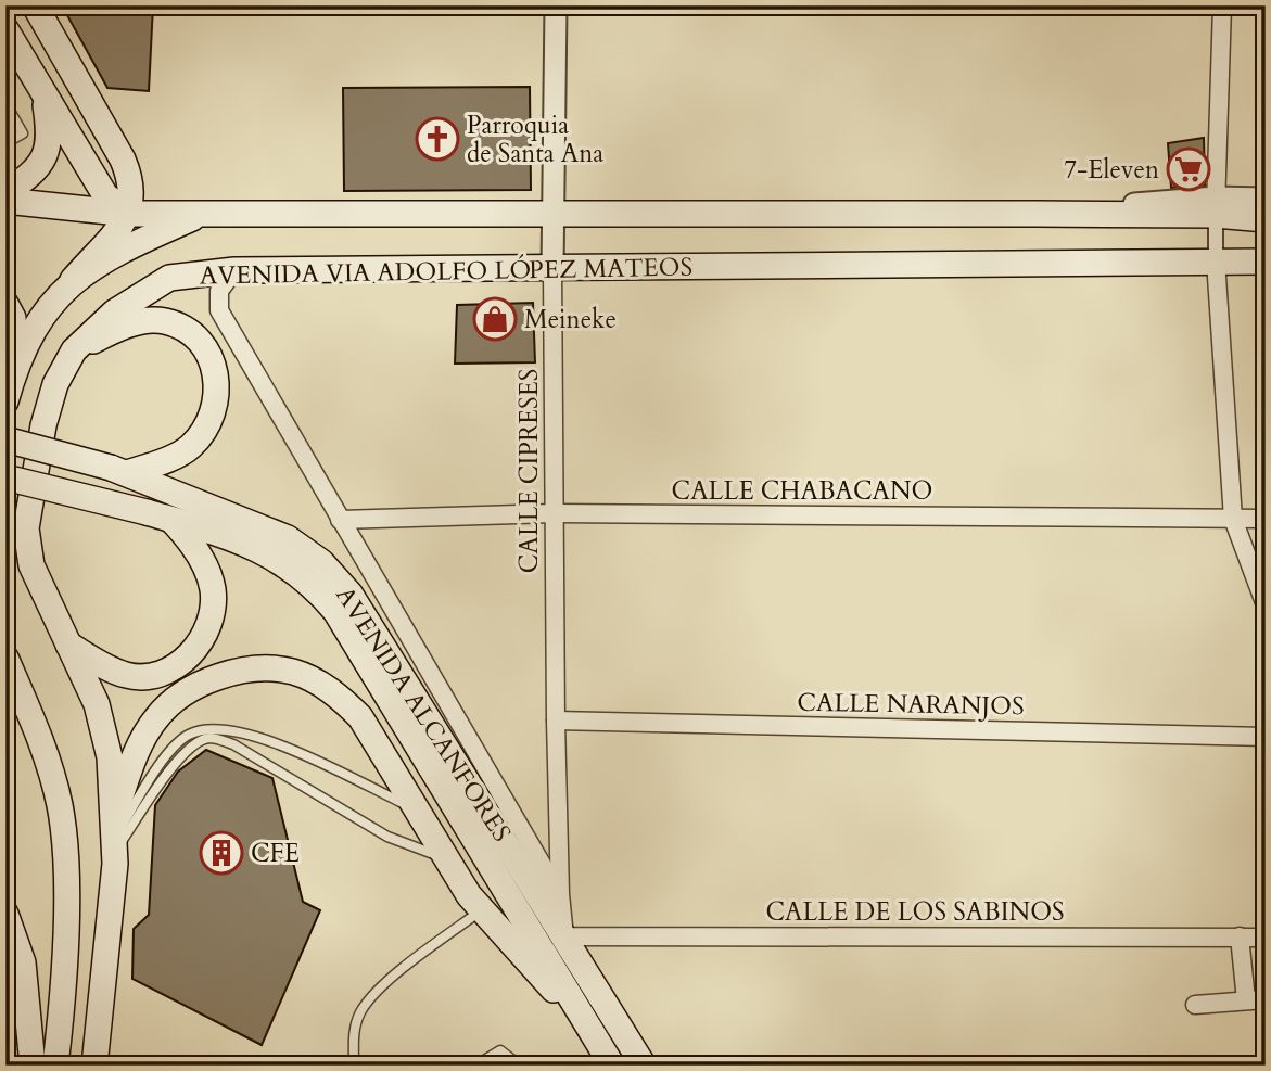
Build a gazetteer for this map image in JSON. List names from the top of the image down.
{
  "streets": {
    "main road": ["AVENIDA VIA ADOLFO LÓPEZ MATEOS", "AVENIDA ALCANFORES"],
    "street": [
      "CALLE CIPRESES",
      "CALLE CHABACANO",
      "CALLE NARANJOS",
      "CALLE DE LOS SABINOS"
    ]
  },
  "crossings": [
    ["AVENIDA VIA ADOLFO LÓPEZ MATEOS", "CALLE CIPRESES"],
    ["AVENIDA VIA ADOLFO LÓPEZ MATEOS", "AVENIDA ALCANFORES"],
    ["CALLE CIPRESES", "CALLE CHABACANO"],
    ["CALLE CIPRESES", "CALLE NARANJOS"],
    ["CALLE CIPRESES", "AVENIDA ALCANFORES"],
    ["CALLE CIPRESES", "CALLE DE LOS SABINOS"],
    ["CALLE CHABACANO", "AVENIDA ALCANFORES"],
    ["AVENIDA ALCANFORES", "CALLE DE LOS SABINOS"]
  ],
  "places": {
    "church": ["Parroquia de Santa Ana"],
    "supermarket": ["7-Eleven"],
    "shop": ["Meineke"],
    "building": ["CFE"]
  }
}
